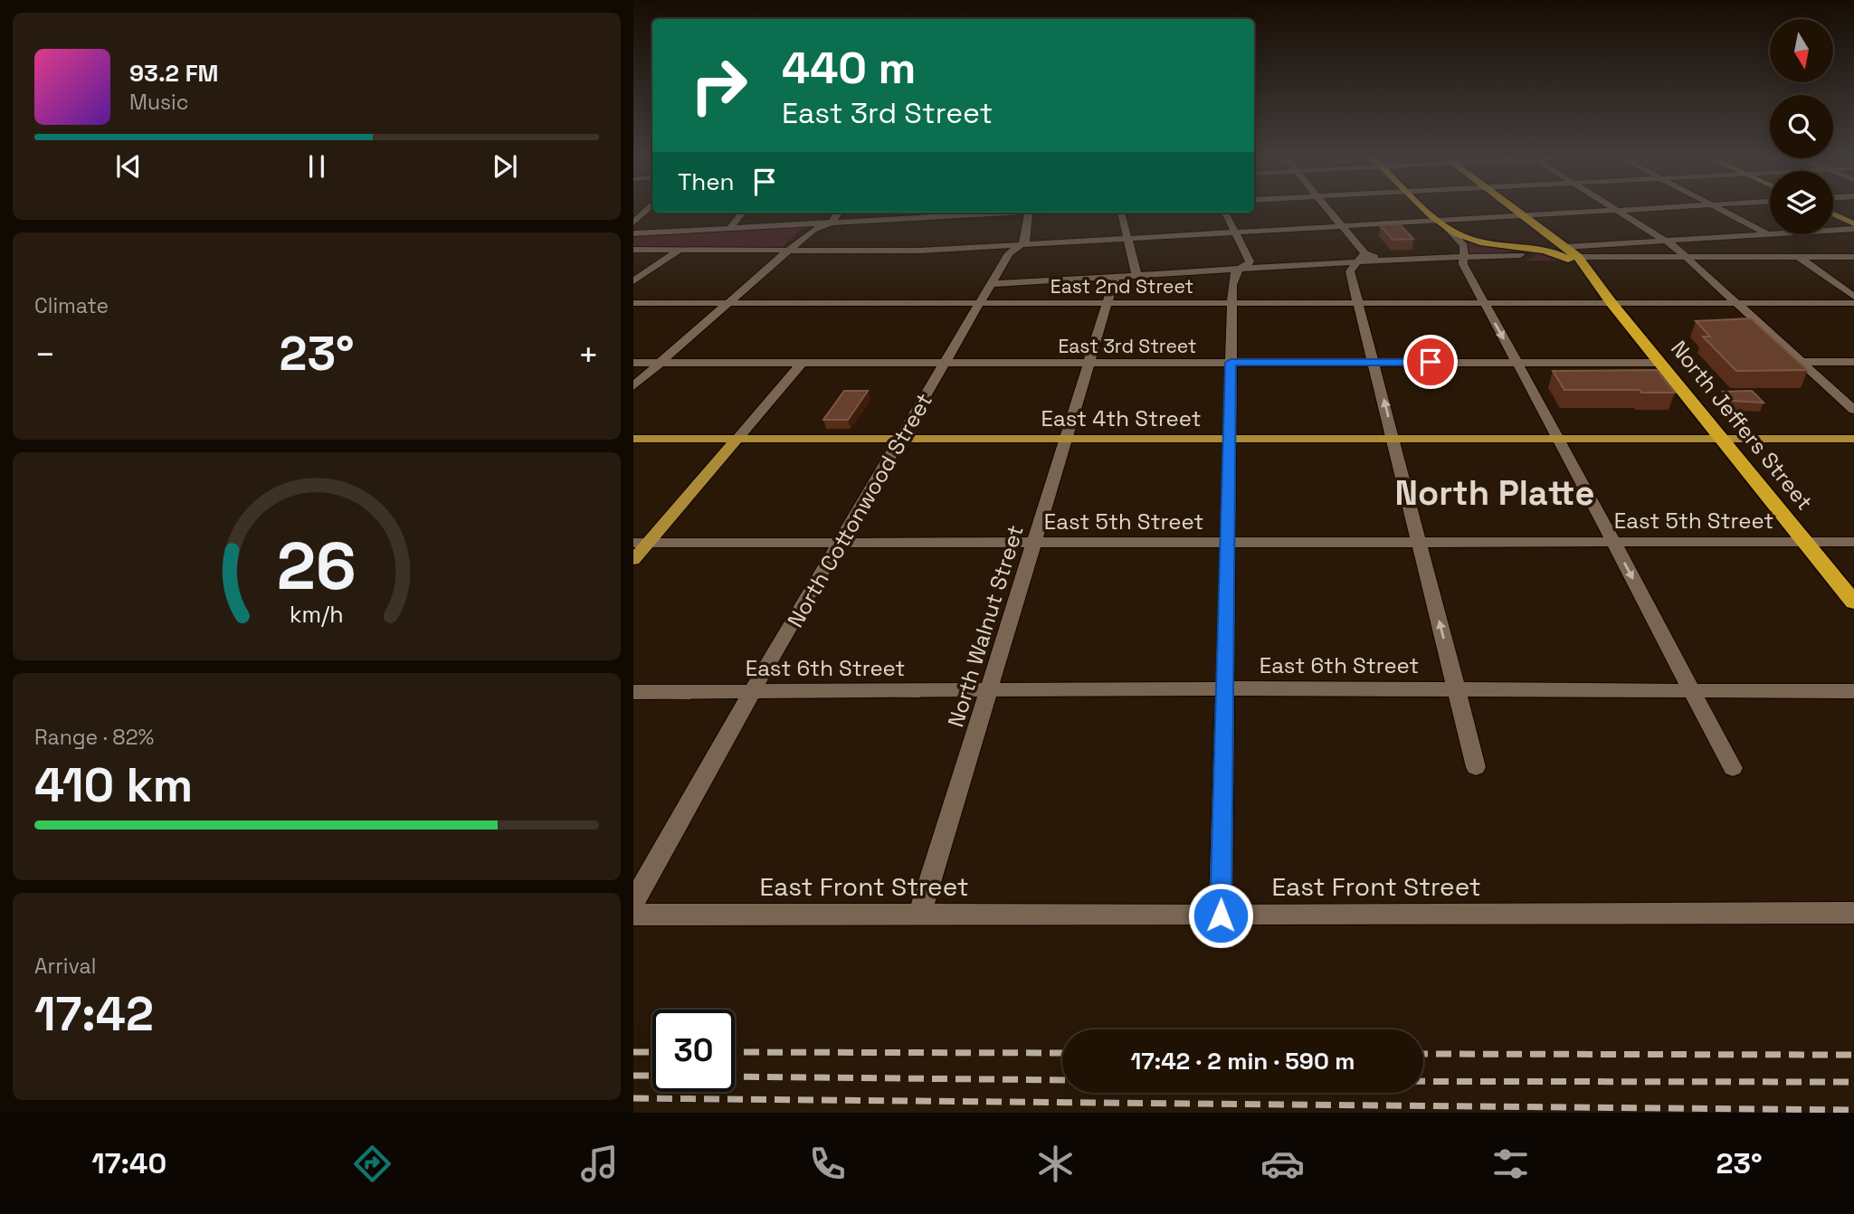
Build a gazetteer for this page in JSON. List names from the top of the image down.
{
  "streets": {
    "highway": ["North Jeffers Street"],
    "main road": ["East 4th Street"],
    "street": [
      "East 2nd Street",
      "East 3rd Street",
      "North Cottonwood Street",
      "East 5th Street",
      "North Walnut Street",
      "East 6th Street",
      "East Front Street"
    ]
  },
  "crossings": [
    ["East 2nd Street", "North Jeffers Street"],
    ["East 2nd Street", "North Cottonwood Street"],
    ["East 2nd Street", "North Walnut Street"],
    ["East 3rd Street", "North Jeffers Street"],
    ["East 3rd Street", "North Cottonwood Street"],
    ["East 3rd Street", "North Walnut Street"],
    ["East 4th Street", "North Jeffers Street"],
    ["East 4th Street", "North Cottonwood Street"],
    ["East 4th Street", "North Walnut Street"],
    ["North Jeffers Street", "East 5th Street"],
    ["North Cottonwood Street", "East 5th Street"],
    ["North Cottonwood Street", "East 6th Street"],
    ["East 5th Street", "North Walnut Street"],
    ["North Walnut Street", "East 6th Street"],
    ["North Walnut Street", "East Front Street"]
  ],
  "districts": ["North Platte"],
  "north": "bottom",
  "page": {
    "turn": ["440 m", "East 3rd Street"],
    "song": ["93.2 FM", "Music"],
    "then": "Then",
    "tile": [
      "Climate",
      ["Range · 82%", "410 km"],
      ["Arrival", "17:42"]
    ],
    "heat": ["−", "23°", "+"],
    "limit": "30",
    "trip": "17:42 · 2 min · 590 m",
    "tabs": ["17:40", "23°"],
    "gauge": ["26", "km/h"]
  }
}
